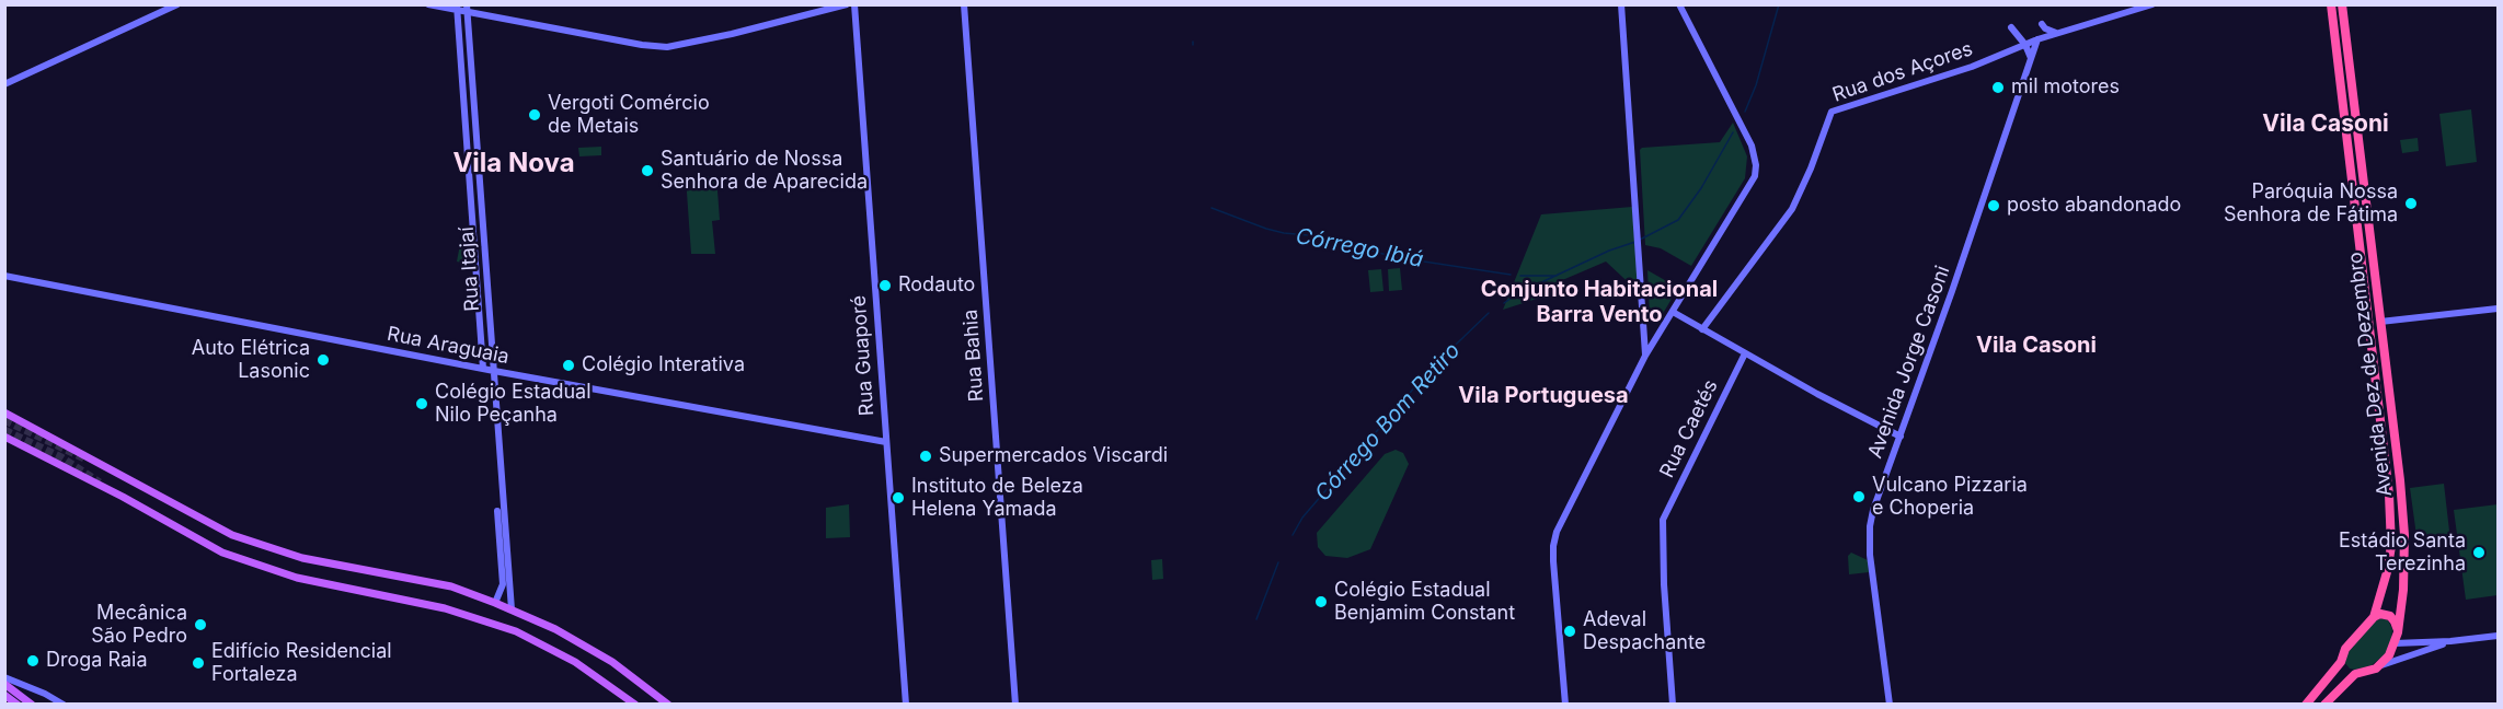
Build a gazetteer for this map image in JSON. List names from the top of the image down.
{
  "streets": {
    "highway": ["Avenida Dez de Dezembro"],
    "street": [
      "Rua dos Açores",
      "Rua Itajaí",
      "Rua Araguaia",
      "Rua Guaporé",
      "Rua Bahia",
      "Avenida Jorge Casoni",
      "Rua Caetés"
    ]
  },
  "crossings": [
    ["Rua dos Açores", "Avenida Jorge Casoni"],
    ["Rua Itajaí", "Rua Araguaia"],
    ["Rua Araguaia", "Rua Guaporé"]
  ],
  "districts": [
    "Vila Casoni",
    "Vila Nova",
    "Conjunto Habitacional Barra Vento",
    "Vila Casoni",
    "Vila Portuguesa"
  ],
  "water": ["Córrego Ibiá", "Córrego Bom Retiro"],
  "places": [
    "mil motores",
    "Vergoti Comércio de Metais",
    "Santuário de Nossa Senhora de Aparecida",
    "Paróquia Nossa Senhora de Fátima",
    "posto abandonado",
    "Rodauto",
    "Auto Elétrica Lasonic",
    "Colégio Interativa",
    "Colégio Estadual Nilo Peçanha",
    "Supermercados Viscardi",
    "Vulcano Pizzaria e Choperia",
    "Instituto de Beleza Helena Yamada",
    "Estádio Santa Terezinha",
    "Colégio Estadual Benjamim Constant",
    "Mecânica São Pedro",
    "Adeval Despachante",
    "Droga Raia",
    "Edifício Residencial Fortaleza"
  ]
}
